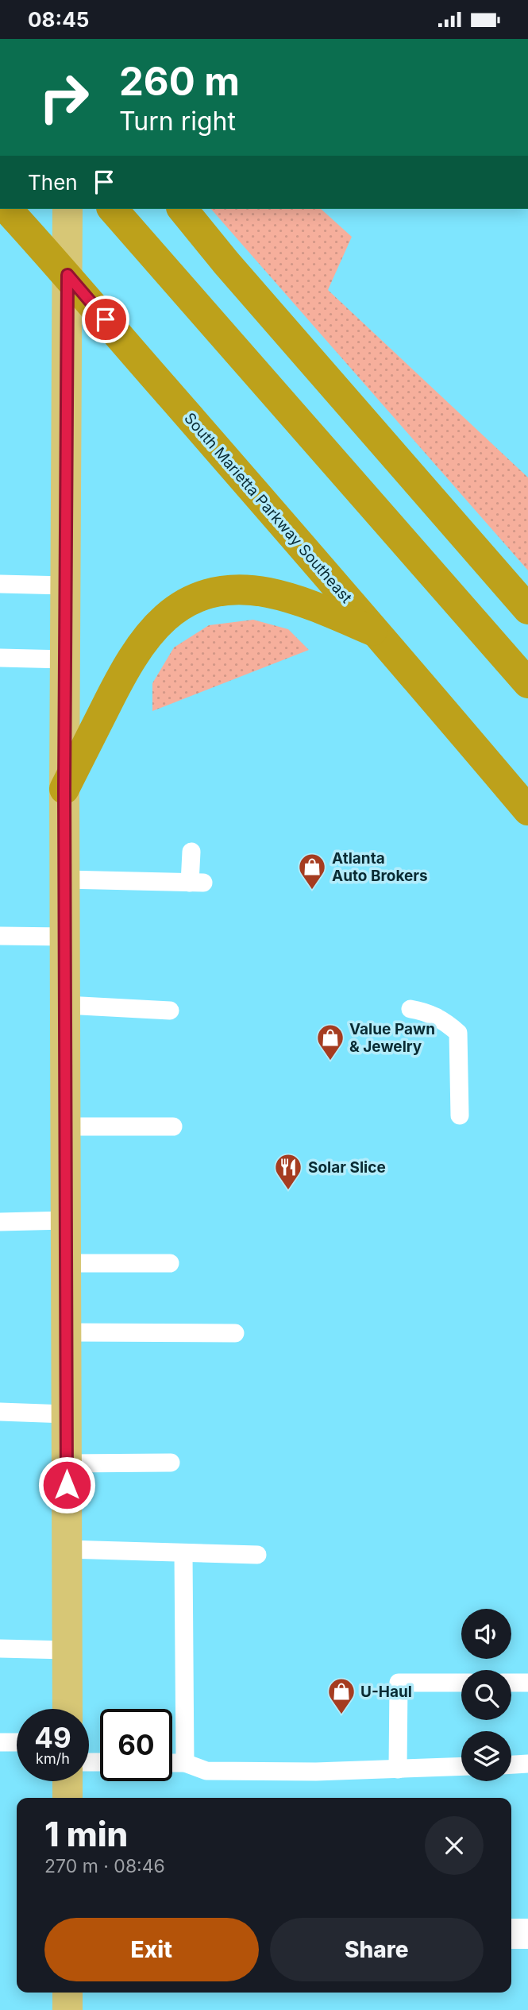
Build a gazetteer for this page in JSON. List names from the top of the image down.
{
  "streets": {
    "highway": ["South Marietta Parkway Southeast"]
  },
  "places": {
    "shop": ["Atlanta Auto Brokers", "Value Pawn & Jewelry", "U-Haul"],
    "restaurant": ["Solar Slice"]
  },
  "page": {
    "status": "08:45",
    "turn": ["260 m", "Turn right"],
    "then": "Then",
    "speed": "49 km/h",
    "limit": "60",
    "heading": ["1 min", "270 m · 08:46"],
    "buttons": ["Exit", "Share"]
  }
}
